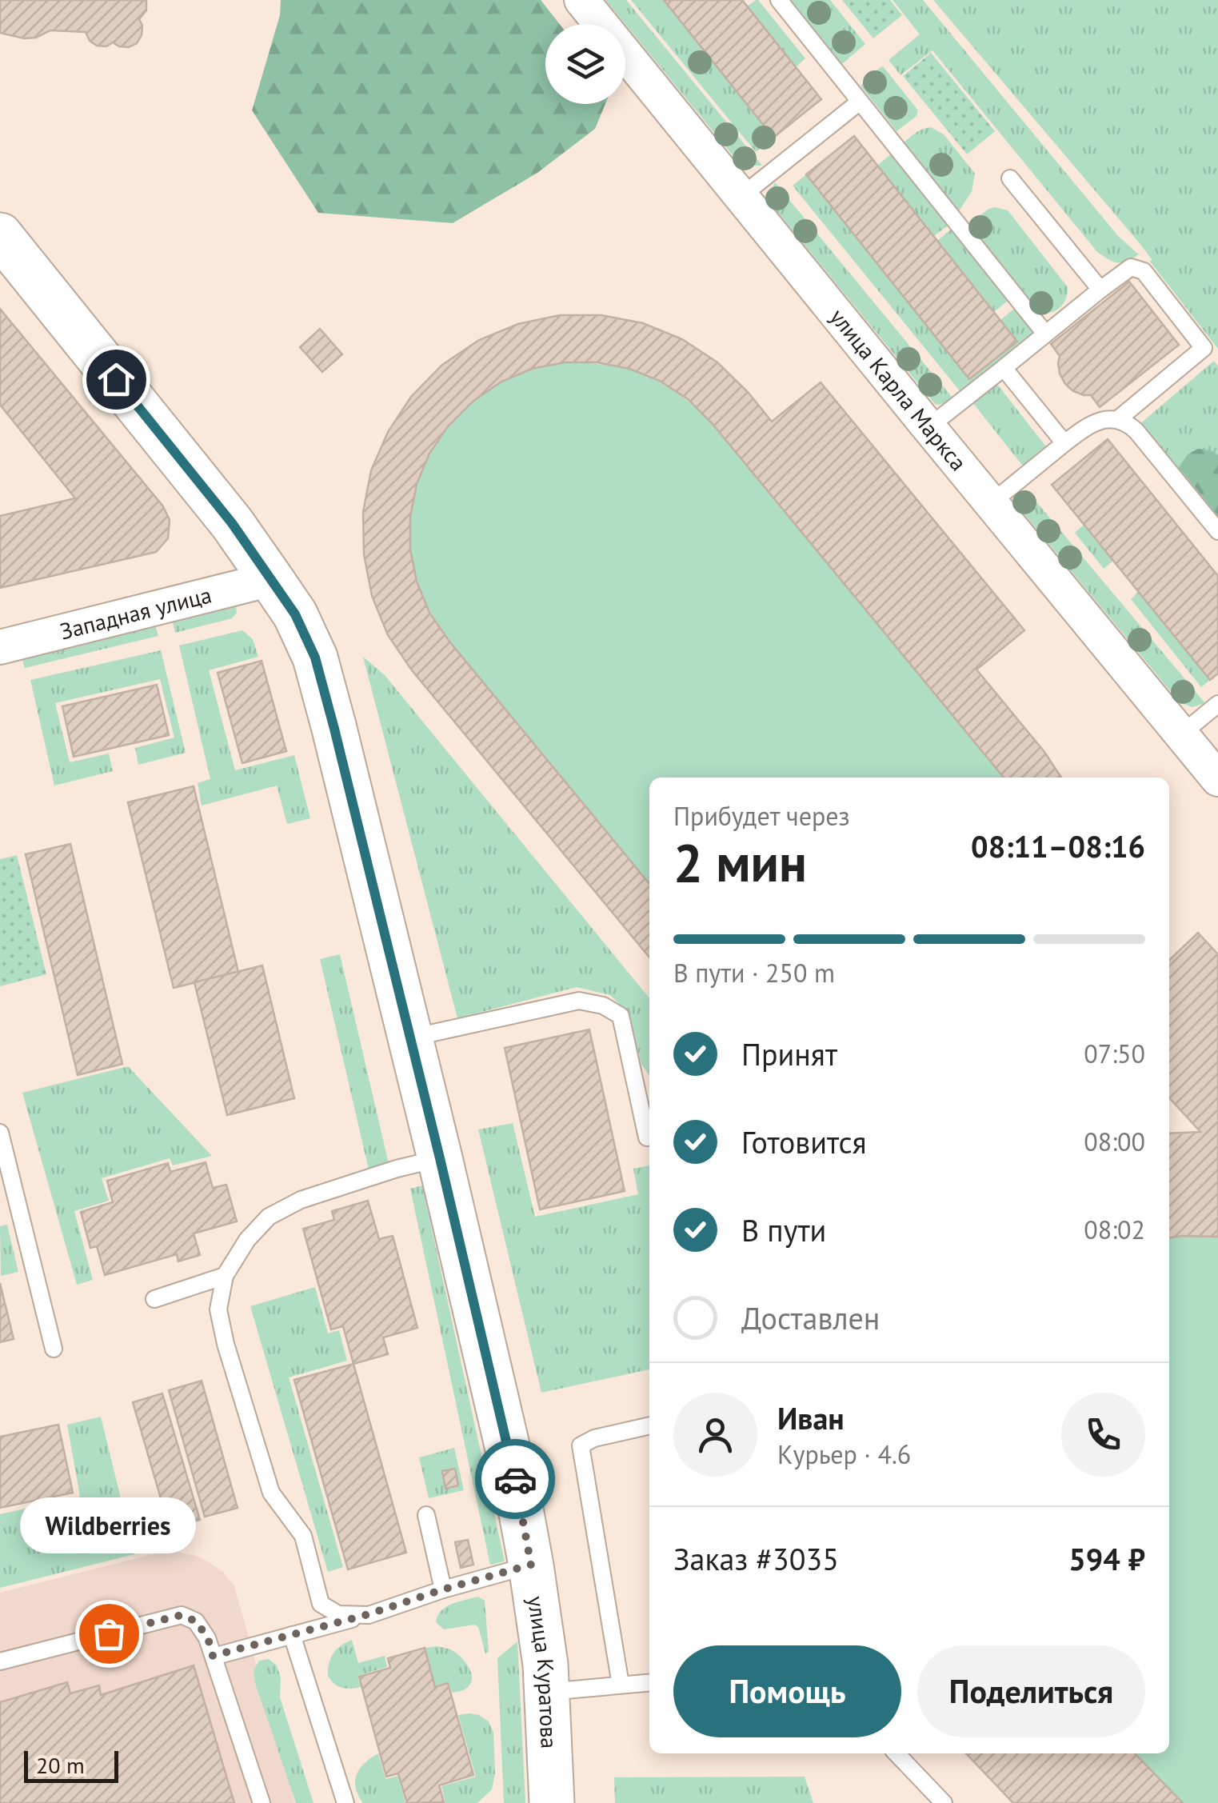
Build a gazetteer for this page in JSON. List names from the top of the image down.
{
  "streets": {
    "street": ["улица Карла Маркса", "Западная улица", "улица Куратова"]
  },
  "crossings": [
    ["Западная улица", "улица Куратова"]
  ],
  "places": ["Wildberries"],
  "scale_bar": "20 m",
  "page": {
    "heading": ["2 мин", "Прибудет через", "08:11–08:16"],
    "panel": [
      "Иван",
      "Курьер · 4.6",
      "Заказ #3035",
      "594 ₽"
    ],
    "bar": "В пути · 250 m",
    "list": [
      ["Принят", "07:50"],
      ["Готовится", "08:00"],
      ["В пути", "08:02"],
      "Доставлен"
    ],
    "bubble": "Wildberries",
    "buttons": ["Помощь", "Поделиться"],
    "scale": "20 m"
  }
}
